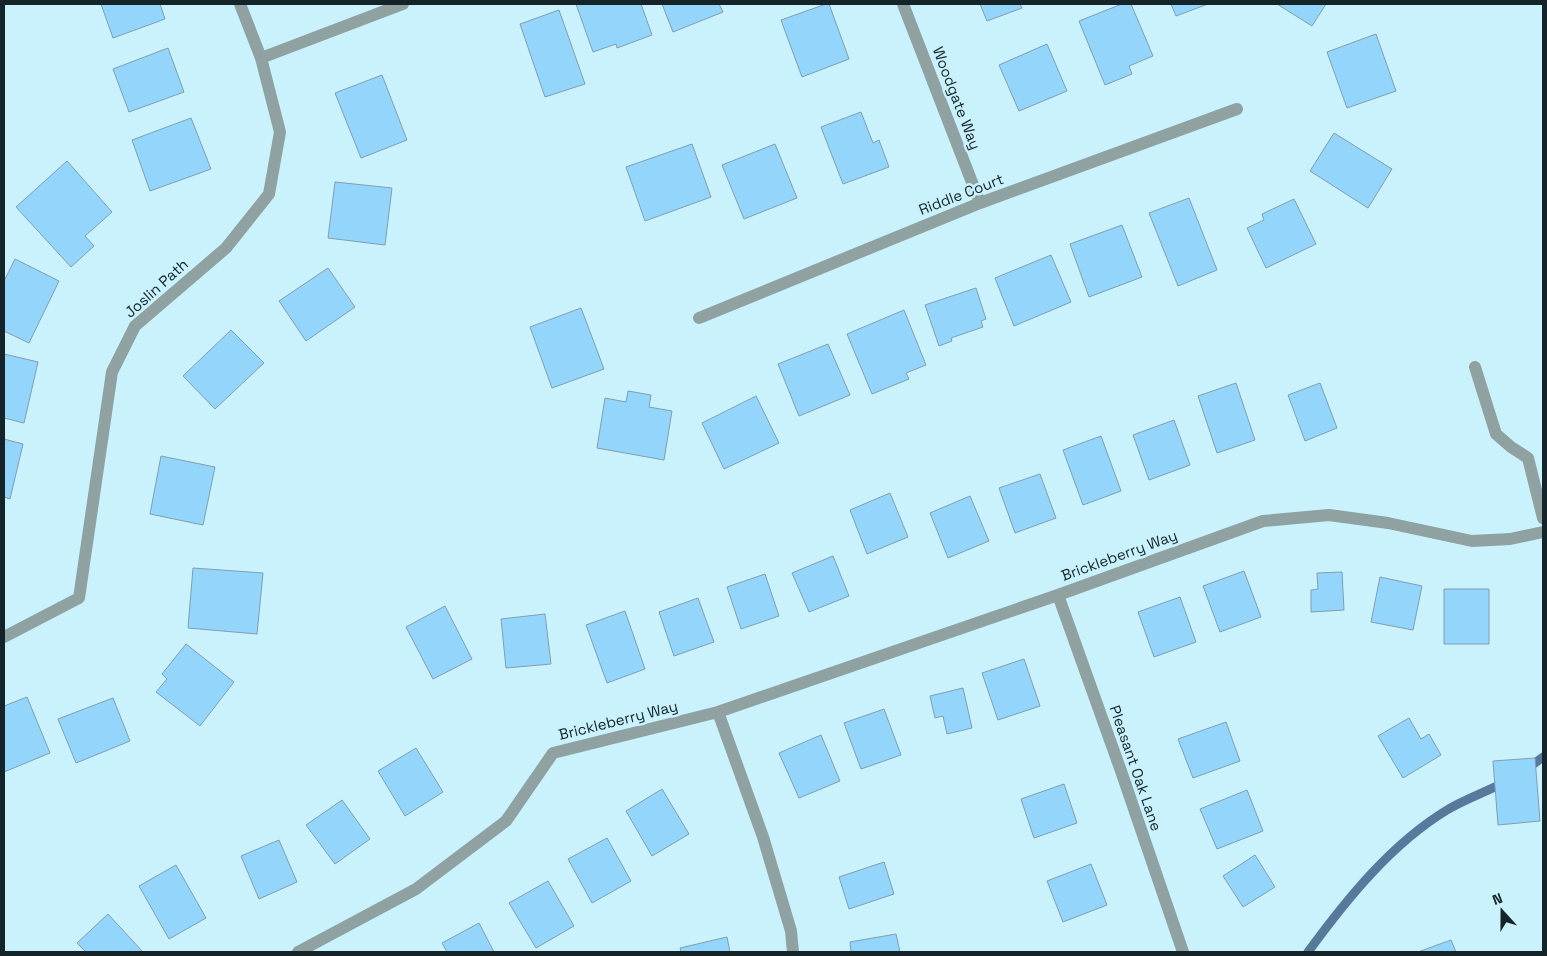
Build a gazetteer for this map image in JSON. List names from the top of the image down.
{
  "streets": {
    "street": [
      "Woodgate Way",
      "Riddle Court",
      "Joslin Path",
      "Brickleberry Way",
      "Pleasant Oak Lane"
    ]
  },
  "crossings": [
    ["Woodgate Way", "Riddle Court"],
    ["Brickleberry Way", "Pleasant Oak Lane"]
  ],
  "north": "top"
}
